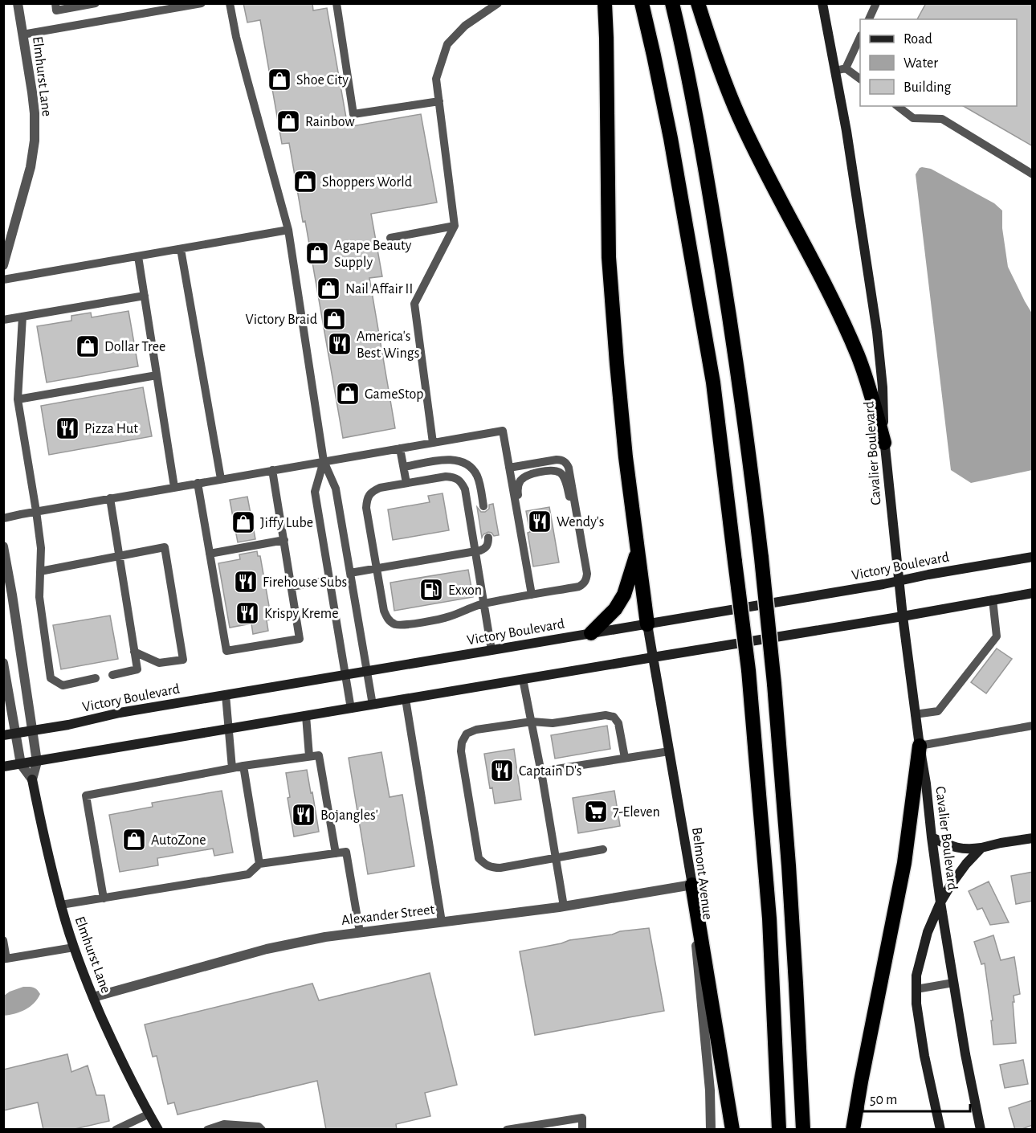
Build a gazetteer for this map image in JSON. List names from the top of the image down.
{
  "streets": {
    "main road": [
      "Elmhurst Lane",
      "Cavalier Boulevard",
      "Victory Boulevard",
      "Belmont Avenue"
    ],
    "street": ["Alexander Street"]
  },
  "crossings": [
    ["Elmhurst Lane", "Victory Boulevard"],
    ["Elmhurst Lane", "Alexander Street"],
    ["Cavalier Boulevard", "Victory Boulevard"],
    ["Victory Boulevard", "Belmont Avenue"],
    ["Belmont Avenue", "Alexander Street"]
  ],
  "places": {
    "shop": [
      "Shoe City",
      "Rainbow",
      "Shoppers World",
      "Agape Beauty Supply",
      "Nail Affair II",
      "Victory Braid",
      "Dollar Tree",
      "GameStop",
      "Jiffy Lube",
      "AutoZone"
    ],
    "restaurant": [
      "America's Best Wings",
      "Pizza Hut",
      "Wendy's",
      "Firehouse Subs",
      "Krispy Kreme",
      "Captain D's",
      "Bojangles'"
    ],
    "fuel station": ["Exxon"],
    "supermarket": ["7-Eleven"]
  },
  "legend": ["Road", "Water", "Building"],
  "scale_bar": "50 m"
}
